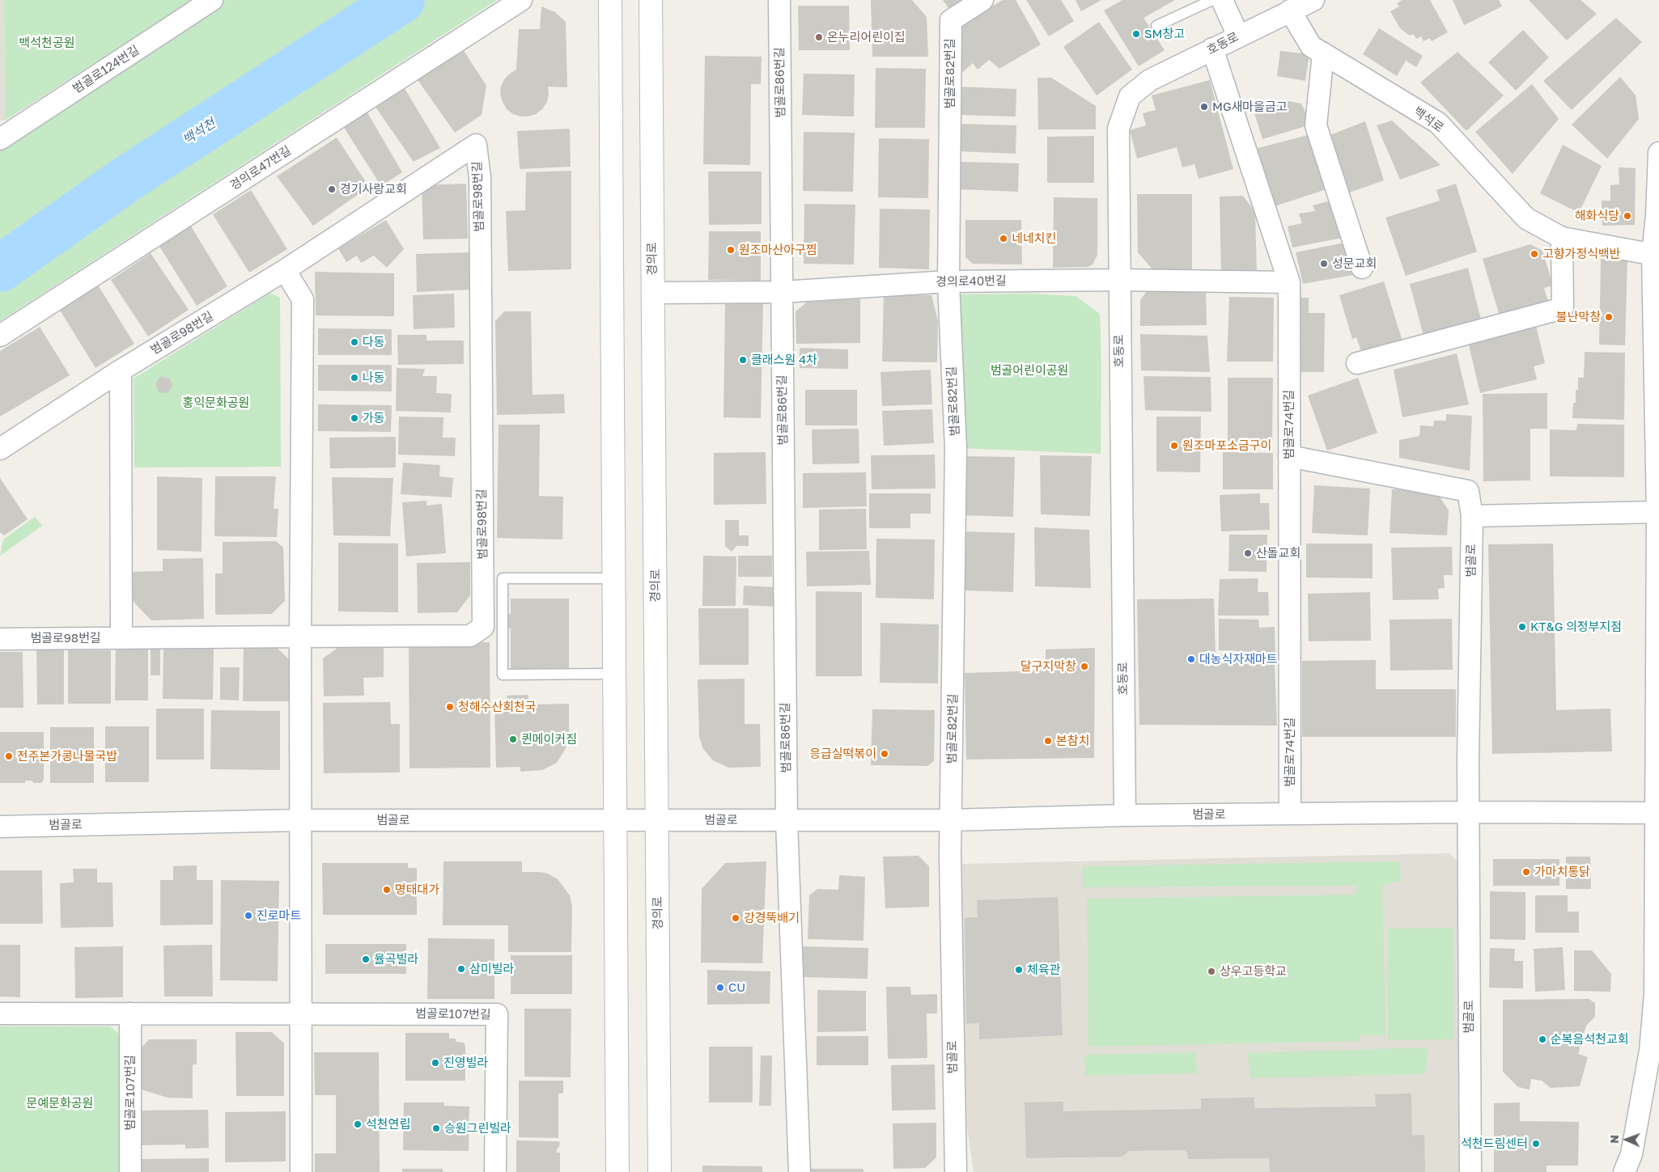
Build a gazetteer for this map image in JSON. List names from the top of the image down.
{
  "streets": {
    "street": [
      "호동로",
      "범골로124번길",
      "범골로82번길",
      "범골로86번길",
      "백석로",
      "경의로47번길",
      "범골로98번길",
      "경의로",
      "경의로40번길",
      "범골로74번길",
      "범골로",
      "범골로107번길"
    ]
  },
  "crossings": [
    ["호동로", "백석로"],
    ["호동로", "경의로40번길"],
    ["호동로", "범골로74번길"],
    ["호동로", "범골로"],
    ["범골로82번길", "경의로40번길"],
    ["범골로82번길", "범골로"],
    ["범골로86번길", "경의로40번길"],
    ["범골로86번길", "범골로"],
    ["경의로", "경의로40번길"],
    ["경의로", "범골로"],
    ["경의로40번길", "범골로74번길"],
    ["범골로74번길", "범골로"]
  ],
  "water": ["백석천"],
  "parks": [
    "백석천공원",
    "범골어린이공원",
    "홍익문화공원",
    "문예문화공원"
  ],
  "places": [
    "SM창고",
    "온누리어린이집",
    "MG새마을금고",
    "경기사랑교회",
    "해화식당",
    "네네치킨",
    "원조마산아구찜",
    "고향가정식백반",
    "성문교회",
    "불난막창",
    "다동",
    "클래스원 4차",
    "나동",
    "가동",
    "원조마포소금구이",
    "산돌교회",
    "KT&G 의정부지점",
    "대농식자재마트",
    "달구지막창",
    "청해수산회천국",
    "퀸메이커짐",
    "본참치",
    "응급실떡볶이",
    "전주본가콩나물국밥",
    "가마치통닭",
    "명태대가",
    "진로마트",
    "강경뚝배기",
    "율곡빌라",
    "삼미빌라",
    "체육관",
    "상우고등학교",
    "CU",
    "순복음석천교회",
    "진영빌라",
    "석천연립",
    "승원그린빌라",
    "석천드림센터"
  ],
  "north": "left"
}
